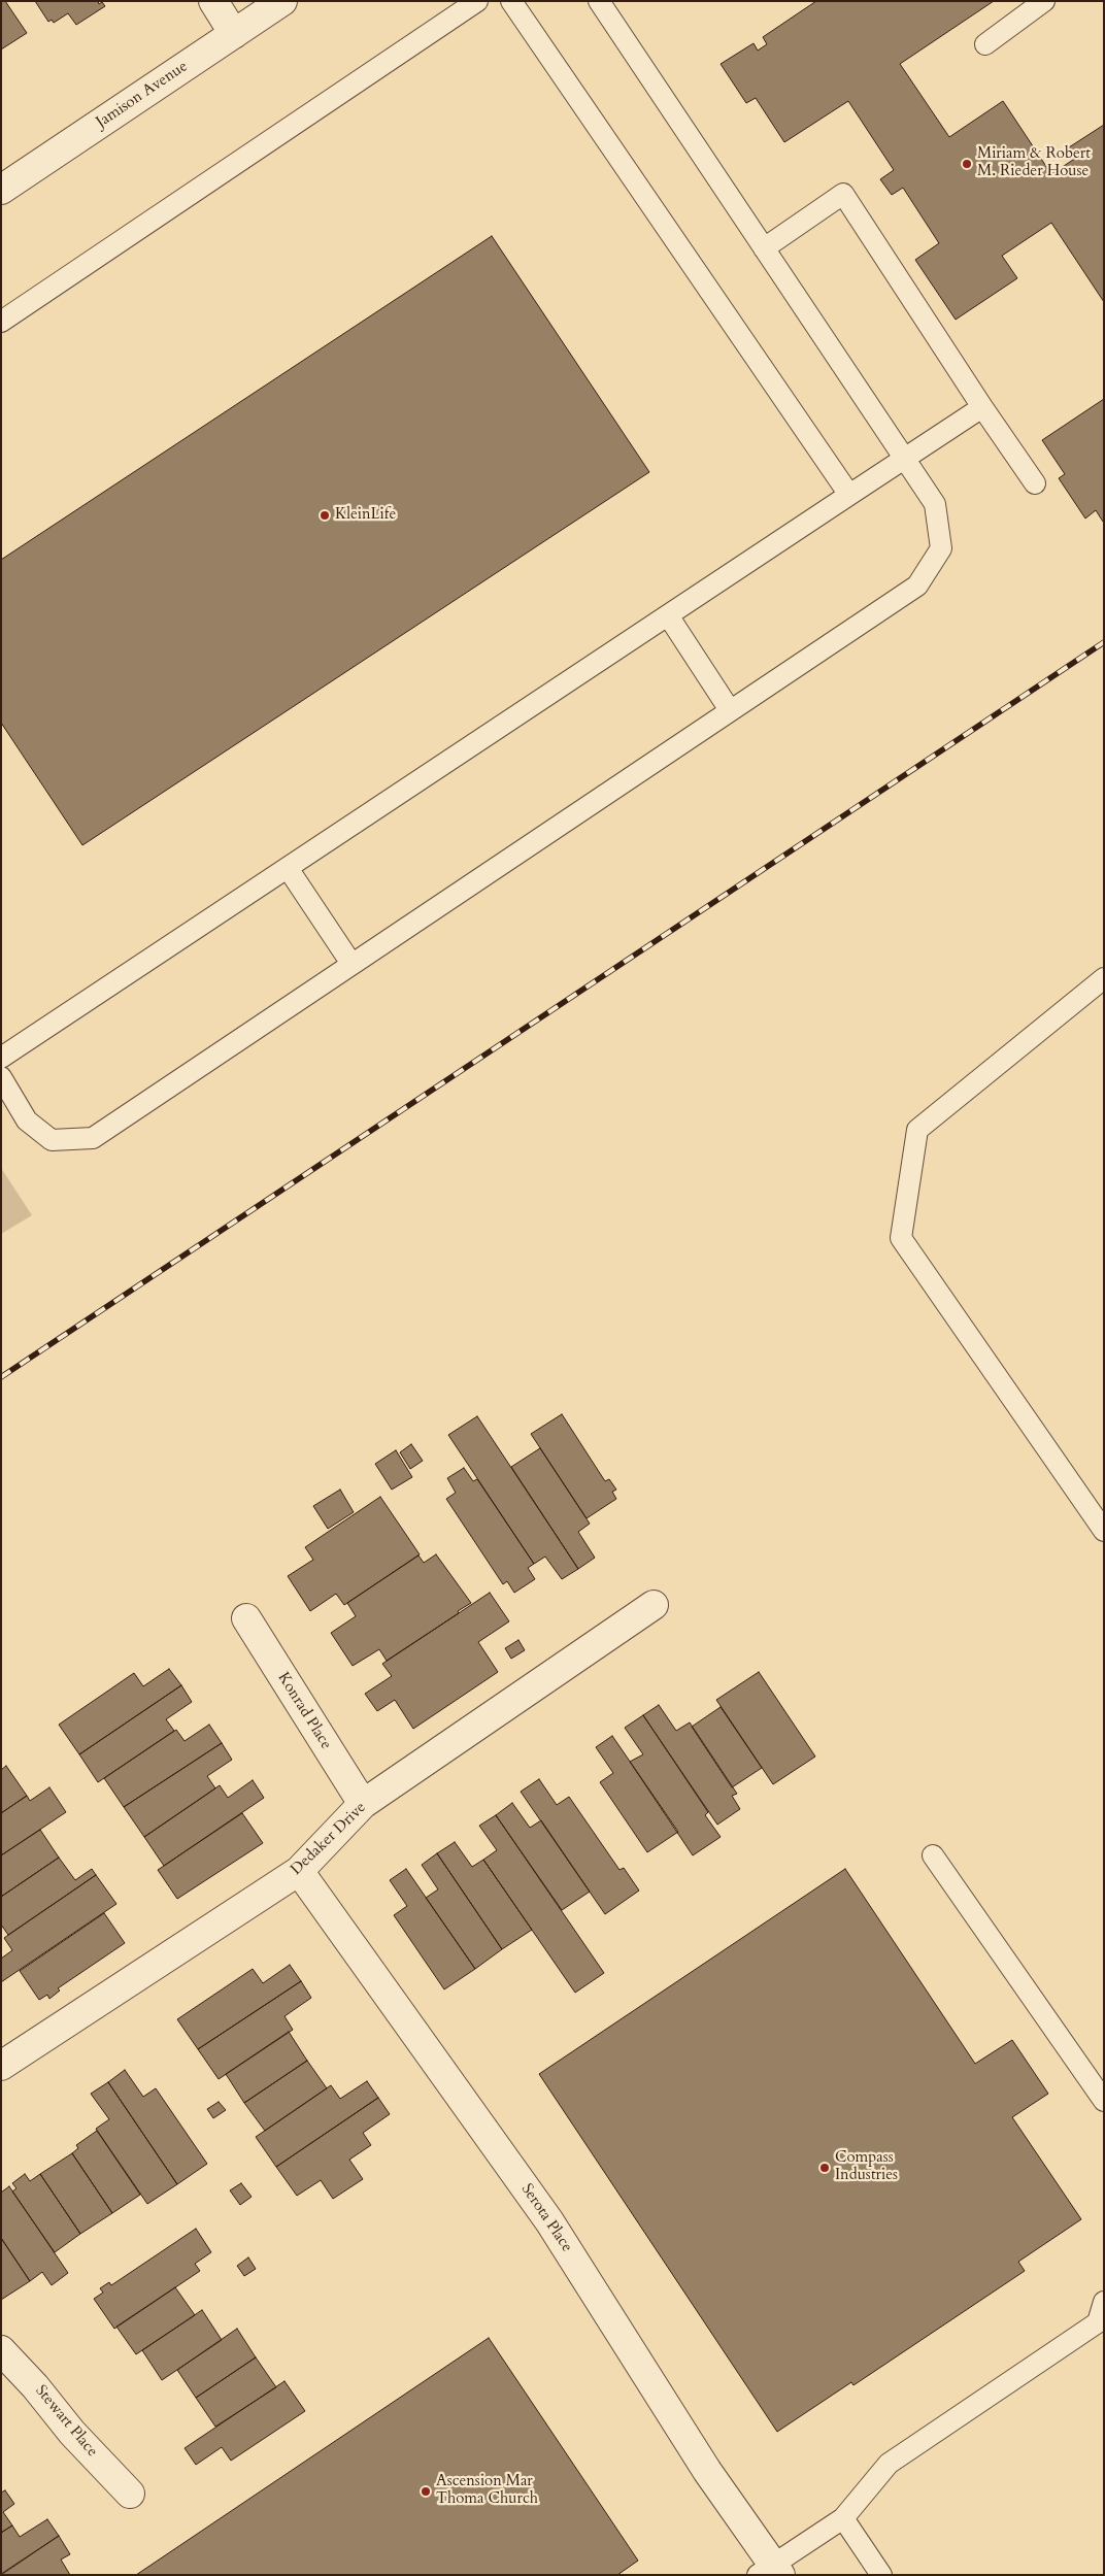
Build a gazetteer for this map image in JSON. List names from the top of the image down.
{
  "streets": {
    "street": [
      "Jamison Avenue",
      "Konrad Place",
      "Dedaker Drive",
      "Serota Place",
      "Stewart Place"
    ]
  },
  "crossings": [
    ["Konrad Place", "Dedaker Drive"],
    ["Dedaker Drive", "Serota Place"]
  ],
  "places": [
    "Miriam & Robert M. Rieder House",
    "KleinLife",
    "Compass Industries",
    "Ascension Mar Thoma Church"
  ]
}
